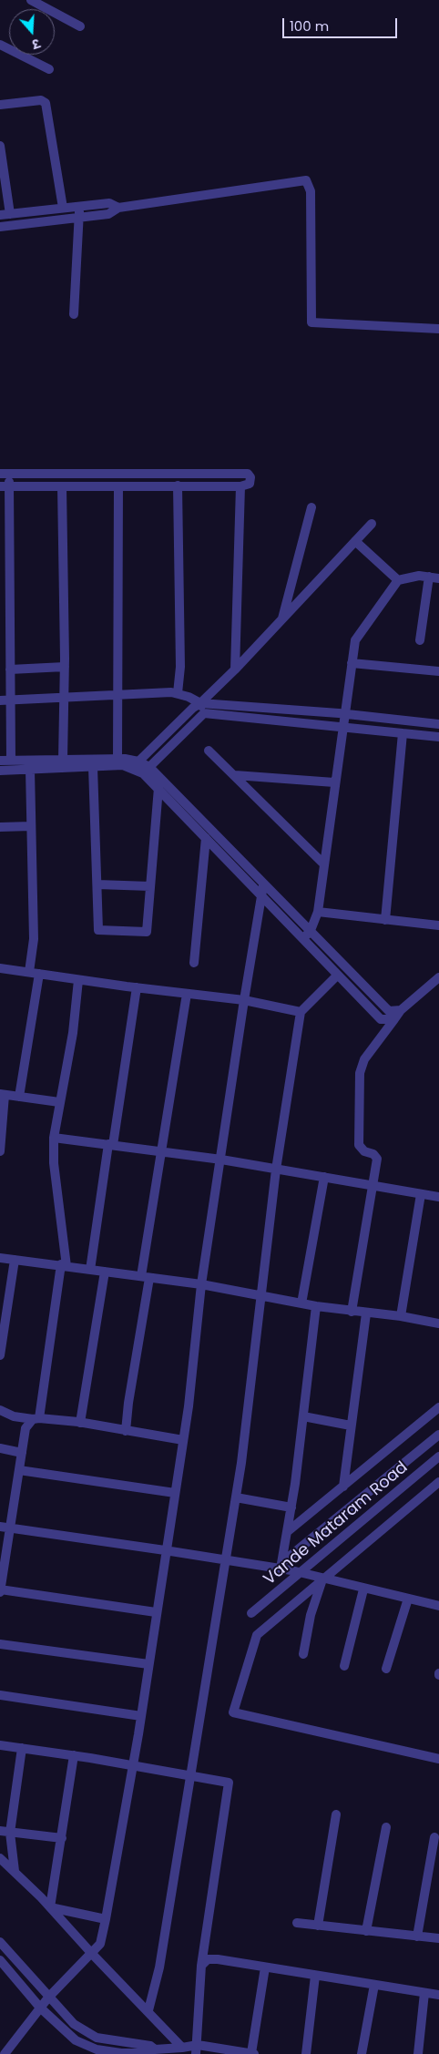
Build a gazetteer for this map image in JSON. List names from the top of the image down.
{
  "streets": {
    "street": ["Vande Mataram Road"]
  },
  "scale_bar": "100 m",
  "north": "bottom"
}
